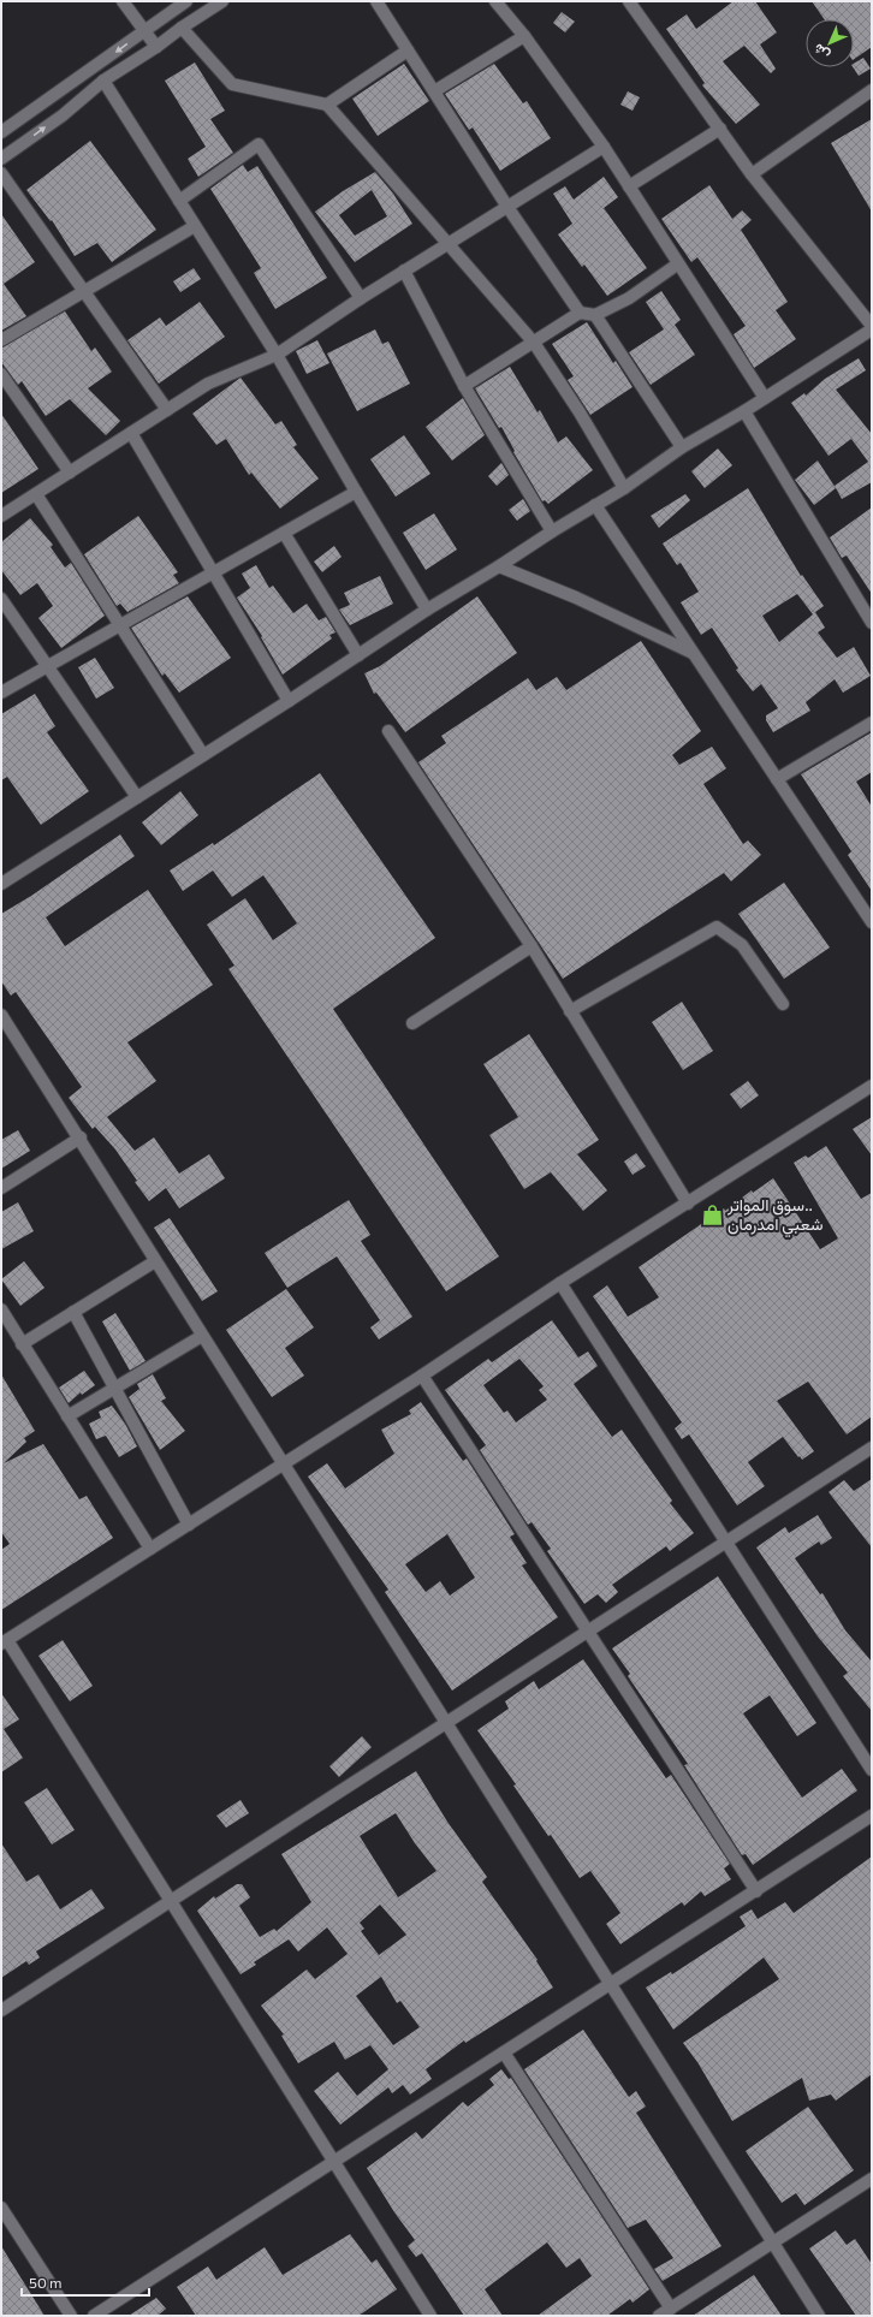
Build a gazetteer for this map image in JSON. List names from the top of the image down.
{
  "places": {
    "shop": ["سوق المواتر.. شعبي امدرمان"]
  },
  "scale_bar": "50 m",
  "north": "bottom left"
}
